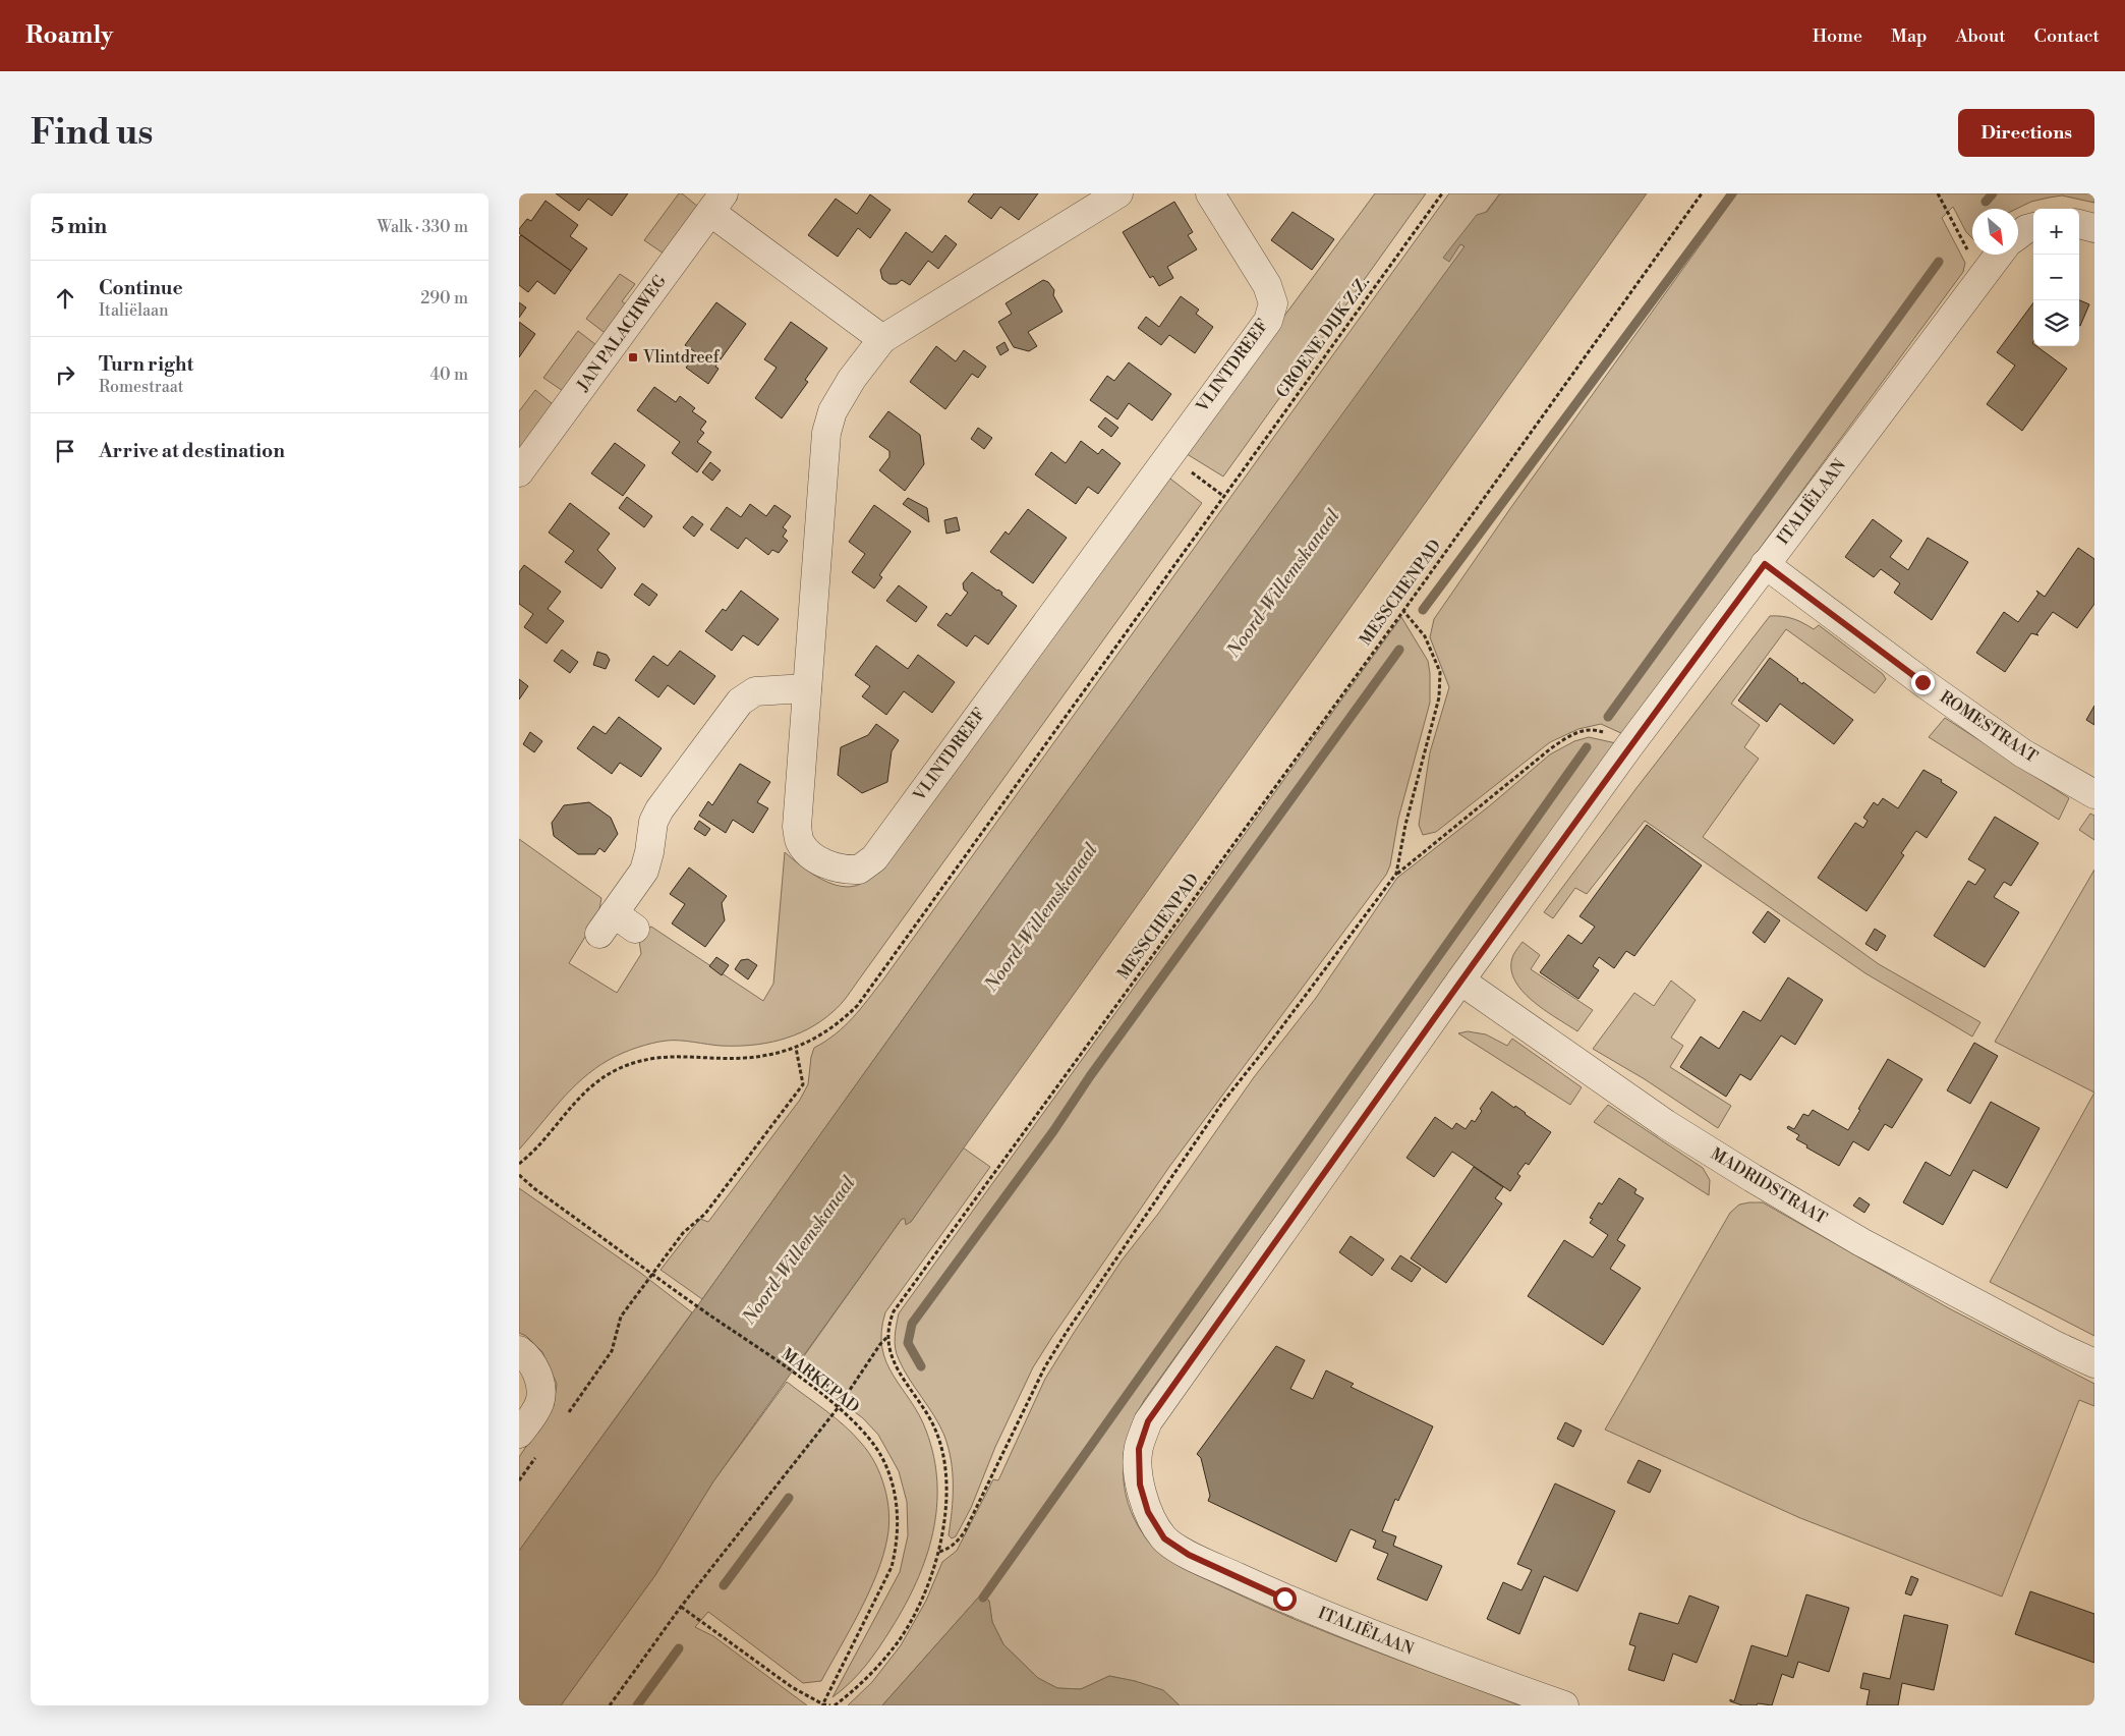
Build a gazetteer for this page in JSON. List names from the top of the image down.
{
  "streets": {
    "street": [
      "JAN PALACHWEG",
      "VLINTDREEF",
      "ITALIËLAAN",
      "ROMESTRAAT",
      "MADRIDSTRAAT"
    ],
    "path": ["GROENE DIJK Z.Z.", "MESSCHENPAD", "MARKEPAD"]
  },
  "crossings": [
    ["GROENE DIJK Z.Z.", "VLINTDREEF"],
    ["ITALIËLAAN", "ROMESTRAAT"],
    ["ITALIËLAAN", "MADRIDSTRAAT"]
  ],
  "water": ["Noord-Willemskanaal"],
  "places": {
    "transit": ["Vlintdreef"]
  },
  "north": "bottom right",
  "page": {
    "header": "Roamly",
    "nav": [
      "Home",
      "Map",
      "About",
      "Contact"
    ],
    "buttons": "Directions",
    "title": "Find us",
    "heading": ["5 min", "Walk · 330 m"],
    "map_buttons": ["+", "−"],
    "list": [
      ["Continue", "Italiëlaan", "290 m"],
      ["Turn right", "Romestraat", "40 m"],
      "Arrive at destination"
    ]
  }
}
